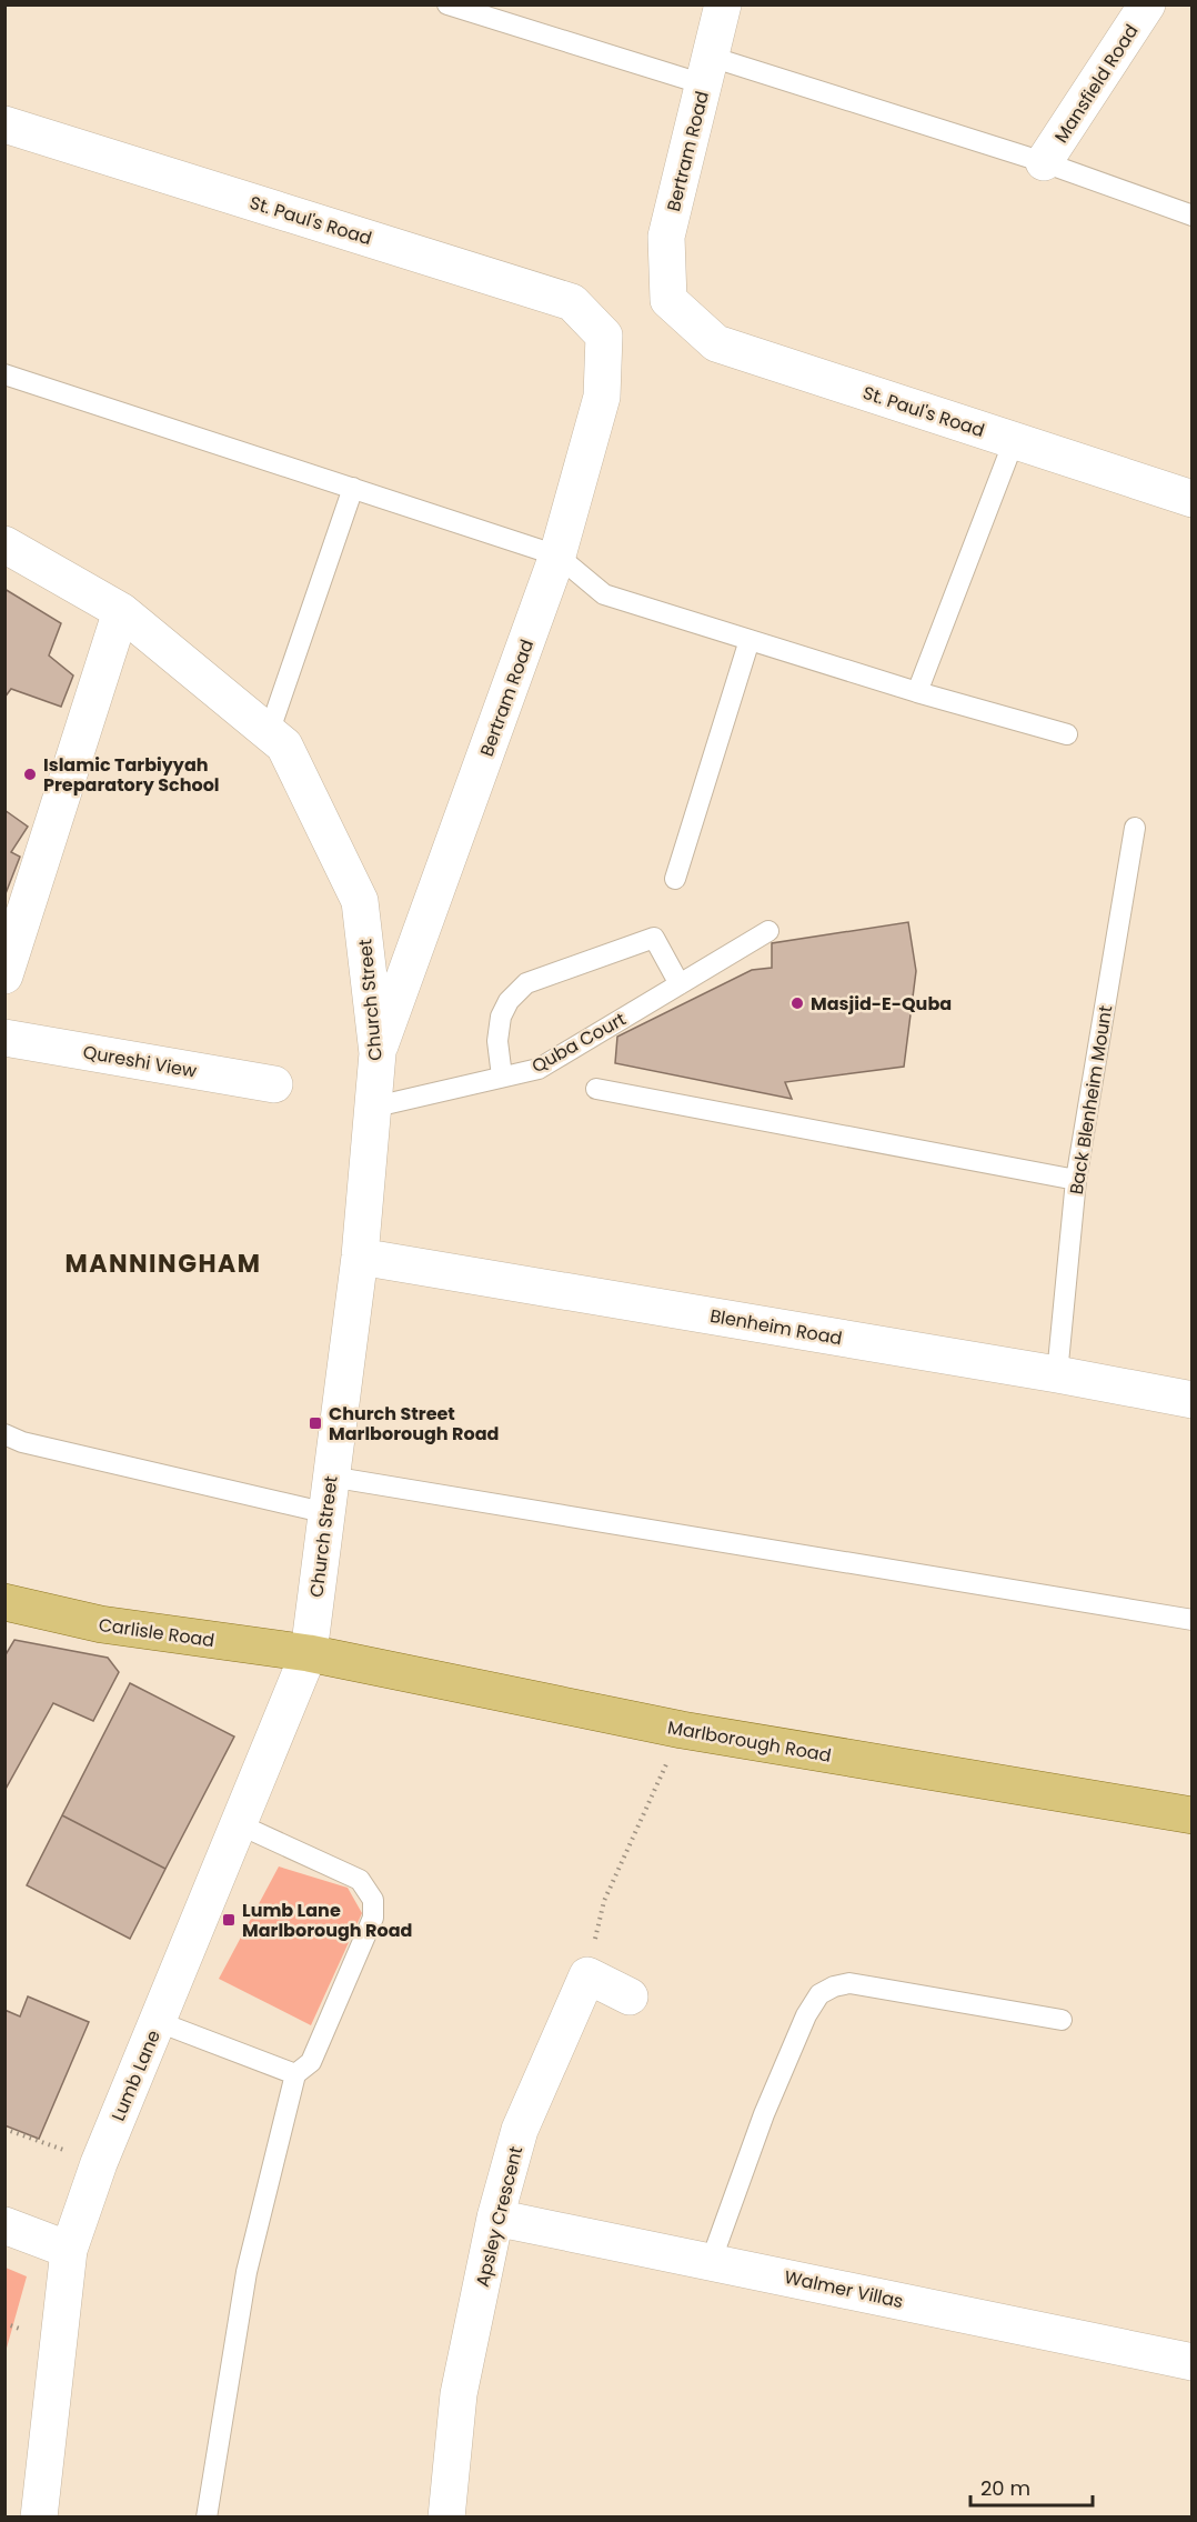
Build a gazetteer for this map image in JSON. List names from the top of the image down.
{
  "streets": {
    "main road": ["Carlisle Road", "Marlborough Road"],
    "street": [
      "Mansfield Road",
      "Bertram Road",
      "St. Paul's Road",
      "Church Street",
      "Qureshi View",
      "Blenheim Road",
      "Lumb Lane",
      "Apsley Crescent",
      "Walmer Villas"
    ],
    "lane": ["Quba Court", "Back Blenheim Mount"]
  },
  "crossings": [
    ["Bertram Road", "St. Paul's Road"],
    ["Bertram Road", "Church Street"],
    ["Church Street", "Quba Court"],
    ["Church Street", "Blenheim Road"],
    ["Church Street", "Carlisle Road"],
    ["Church Street", "Marlborough Road"],
    ["Church Street", "Lumb Lane"],
    ["Back Blenheim Mount", "Blenheim Road"],
    ["Carlisle Road", "Marlborough Road"],
    ["Carlisle Road", "Lumb Lane"],
    ["Marlborough Road", "Lumb Lane"],
    ["Apsley Crescent", "Walmer Villas"]
  ],
  "districts": ["MANNINGHAM"],
  "places": {
    "other": ["Islamic Tarbiyyah Preparatory School", "Masjid-E-Quba"],
    "transit": ["Church Street Marlborough Road", "Lumb Lane Marlborough Road"]
  },
  "scale_bar": "20 m"
}
